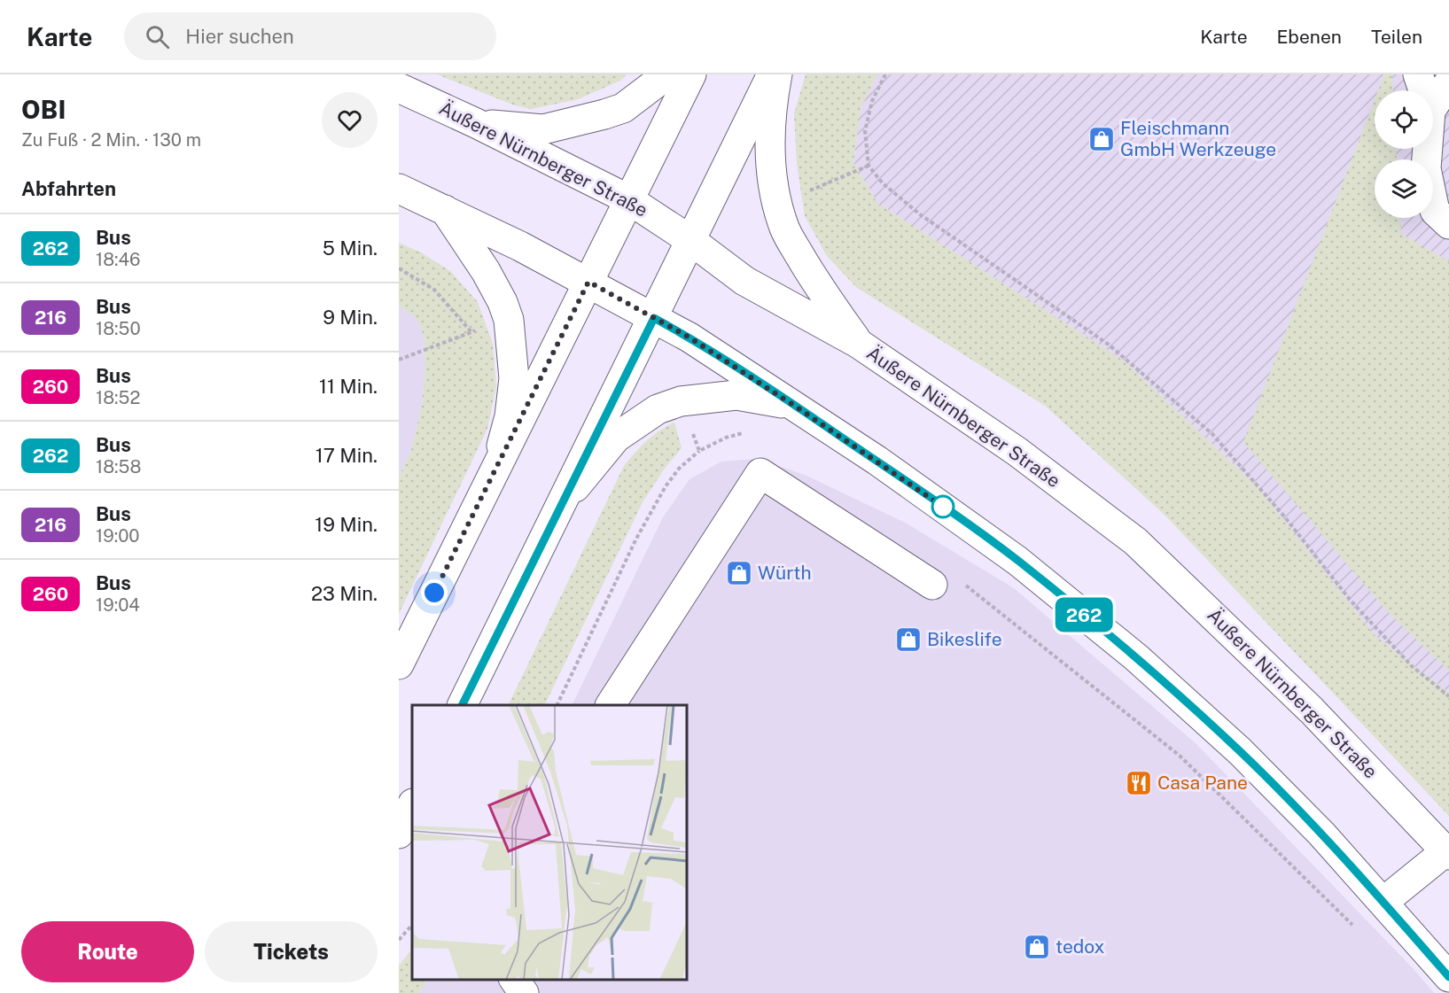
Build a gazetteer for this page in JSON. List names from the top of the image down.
{
  "streets": {
    "main road": ["Äußere Nürnberger Straße"]
  },
  "places": {
    "shop": [
      "Fleischmann GmbH Werkzeuge",
      "Würth",
      "Bikeslife",
      "tedox"
    ],
    "restaurant": ["Casa Pane"]
  },
  "lines": ["bus line 262"],
  "page": {
    "header": "Karte",
    "search": "Hier suchen",
    "nav": ["Karte", "Ebenen", "Teilen"],
    "heading": [
      ["OBI", "Zu Fuß · 2 Min. · 130 m"],
      "Abfahrten"
    ],
    "on_map": "262",
    "list": [
      {
        "mark": "262",
        "name": "Bus",
        "note": "18:46",
        "value": "5 Min."
      },
      {
        "mark": "216",
        "name": "Bus",
        "note": "18:50",
        "value": "9 Min."
      },
      {
        "mark": "260",
        "name": "Bus",
        "note": "18:52",
        "value": "11 Min."
      },
      {
        "mark": "262",
        "name": "Bus",
        "note": "18:58",
        "value": "17 Min."
      },
      {
        "mark": "216",
        "name": "Bus",
        "note": "19:00",
        "value": "19 Min."
      },
      {
        "mark": "260",
        "name": "Bus",
        "note": "19:04",
        "value": "23 Min."
      }
    ],
    "buttons": ["Route", "Tickets"]
  }
}
